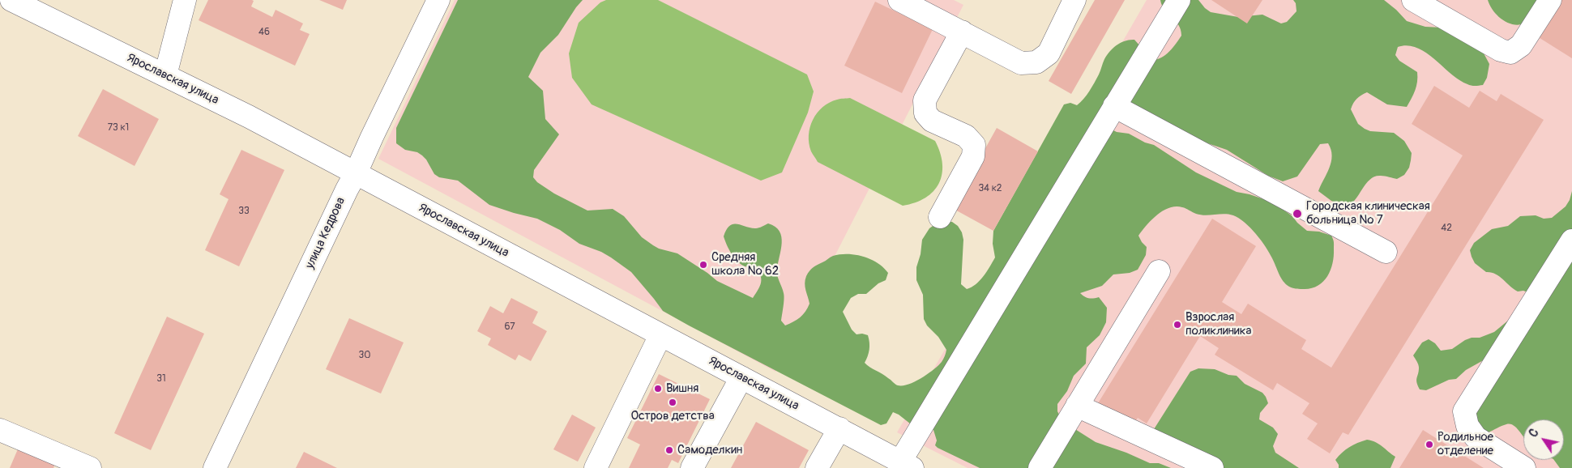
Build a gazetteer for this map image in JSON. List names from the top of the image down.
{
  "streets": {
    "street": ["Ярославская улица", "улица Кедрова"]
  },
  "crossings": [
    ["Ярославская улица", "улица Кедрова"]
  ],
  "places": [
    "Городская клиническая больница № 7",
    "Средняя школа № 62",
    "Взрослая поликлиника",
    "Вишня",
    "Остров детства",
    "Родильное отделение",
    "Самоделкин"
  ],
  "house_numbers": [
    "46",
    "73 к1",
    "34 к2",
    "33",
    "42",
    "67",
    "30",
    "31"
  ],
  "north": "top left"
}
